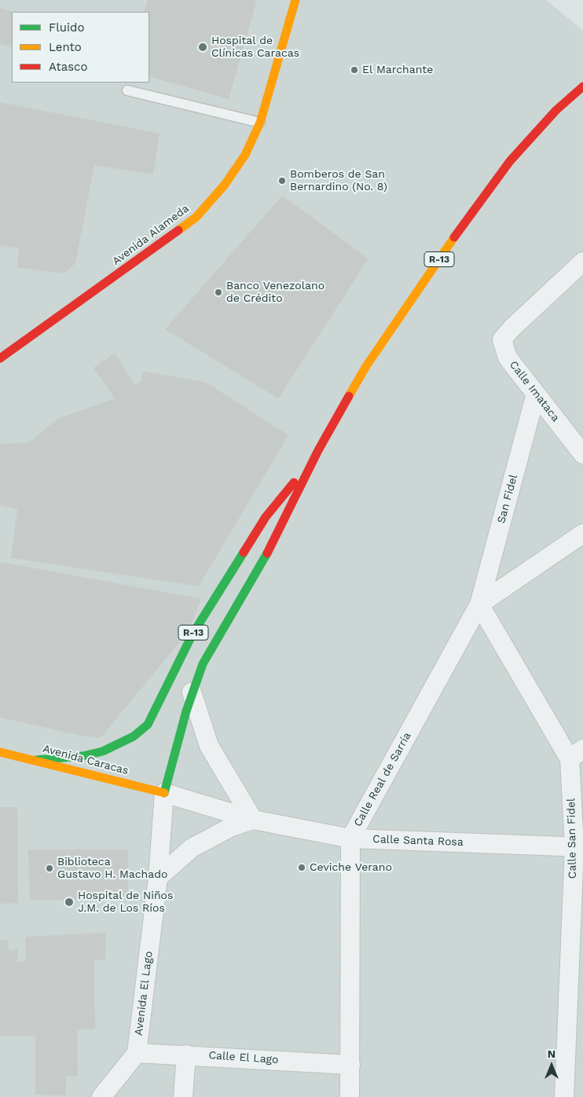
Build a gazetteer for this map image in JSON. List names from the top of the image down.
{
  "streets": {
    "main road": ["Avenida Alameda", "R-13", "Avenida Caracas"],
    "street": [
      "Calle Imataca",
      "San Fidel",
      "Calle Real de Sarría",
      "Calle San Fidel",
      "Calle Santa Rosa",
      "Avenida El Lago",
      "Calle El Lago"
    ]
  },
  "crossings": [
    ["R-13", "Avenida Caracas"],
    ["R-13", "Calle Santa Rosa"],
    ["R-13", "Avenida El Lago"],
    ["Calle Imataca", "San Fidel"],
    ["San Fidel", "Calle Real de Sarría"],
    ["San Fidel", "Calle San Fidel"],
    ["Avenida Caracas", "Calle Santa Rosa"],
    ["Avenida Caracas", "Avenida El Lago"],
    ["Calle Real de Sarría", "Calle San Fidel"],
    ["Calle Real de Sarría", "Calle Santa Rosa"],
    ["Calle Real de Sarría", "Calle El Lago"],
    ["Calle San Fidel", "Calle Santa Rosa"],
    ["Calle Santa Rosa", "Avenida El Lago"],
    ["Avenida El Lago", "Calle El Lago"]
  ],
  "places": [
    "Hospital de Clínicas Caracas",
    "El Marchante",
    "Bomberos de San Bernardino (No. 8)",
    "Banco Venezolano de Crédito",
    "Ceviche Verano",
    "Biblioteca Gustavo H. Machado",
    "Hospital de Niños J.M. de Los Ríos"
  ],
  "legend": ["Fluido", "Lento", "Atasco"],
  "north": "top"
}
